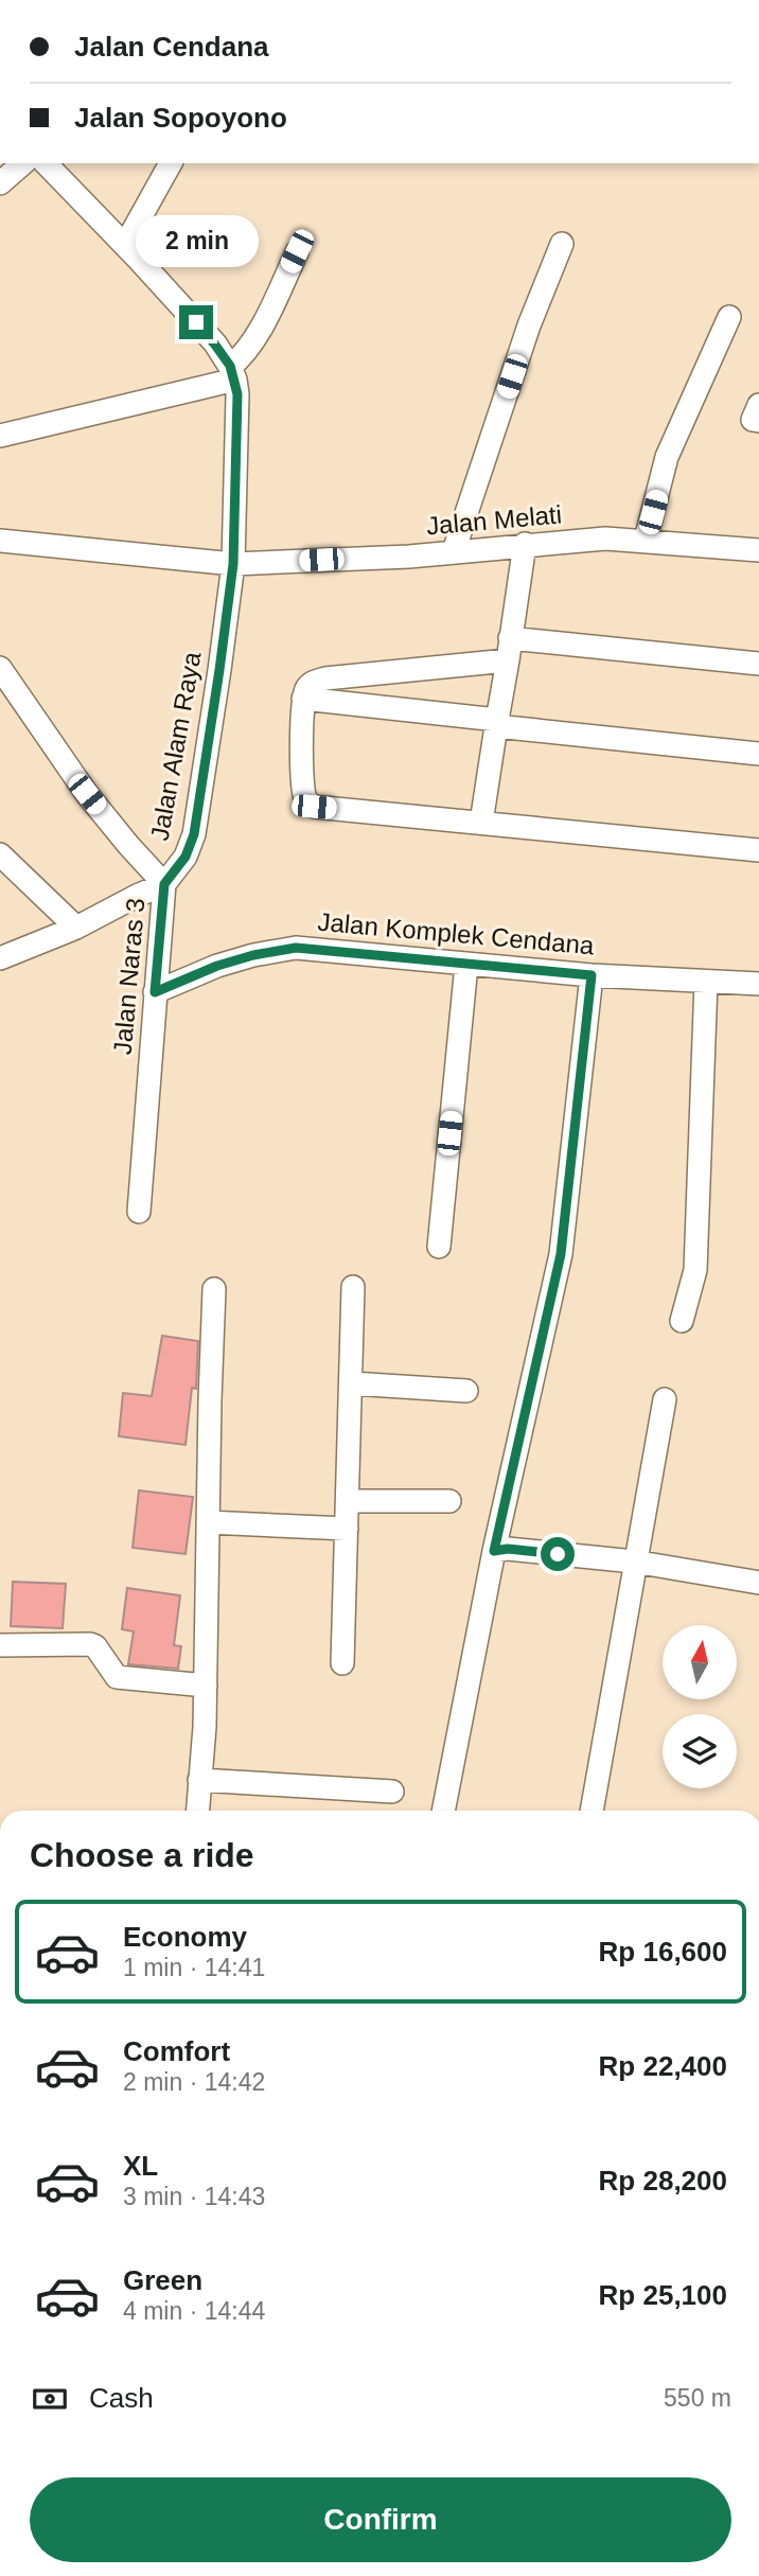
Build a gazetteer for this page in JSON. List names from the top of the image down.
{
  "streets": {
    "street": [
      "Jalan Melati",
      "Jalan Alam Raya",
      "Jalan Komplek Cendana",
      "Jalan Naras 3"
    ]
  },
  "crossings": [
    ["Jalan Melati", "Jalan Alam Raya"],
    ["Jalan Alam Raya", "Jalan Naras 3"],
    ["Jalan Komplek Cendana", "Jalan Naras 3"]
  ],
  "north": "top",
  "page": {
    "banner": ["Jalan Cendana", "Jalan Sopoyono"],
    "bubble": "2 min",
    "heading": "Choose a ride",
    "list": [
      {
        "name": "Economy",
        "note": "1 min · 14:41",
        "value": "Rp 16,600"
      },
      {
        "name": "Comfort",
        "note": "2 min · 14:42",
        "value": "Rp 22,400"
      },
      {
        "name": "XL",
        "note": "3 min · 14:43",
        "value": "Rp 28,200"
      },
      {
        "name": "Green",
        "note": "4 min · 14:44",
        "value": "Rp 25,100"
      }
    ],
    "pay": ["Cash", "550 m"],
    "buttons": "Confirm"
  }
}
